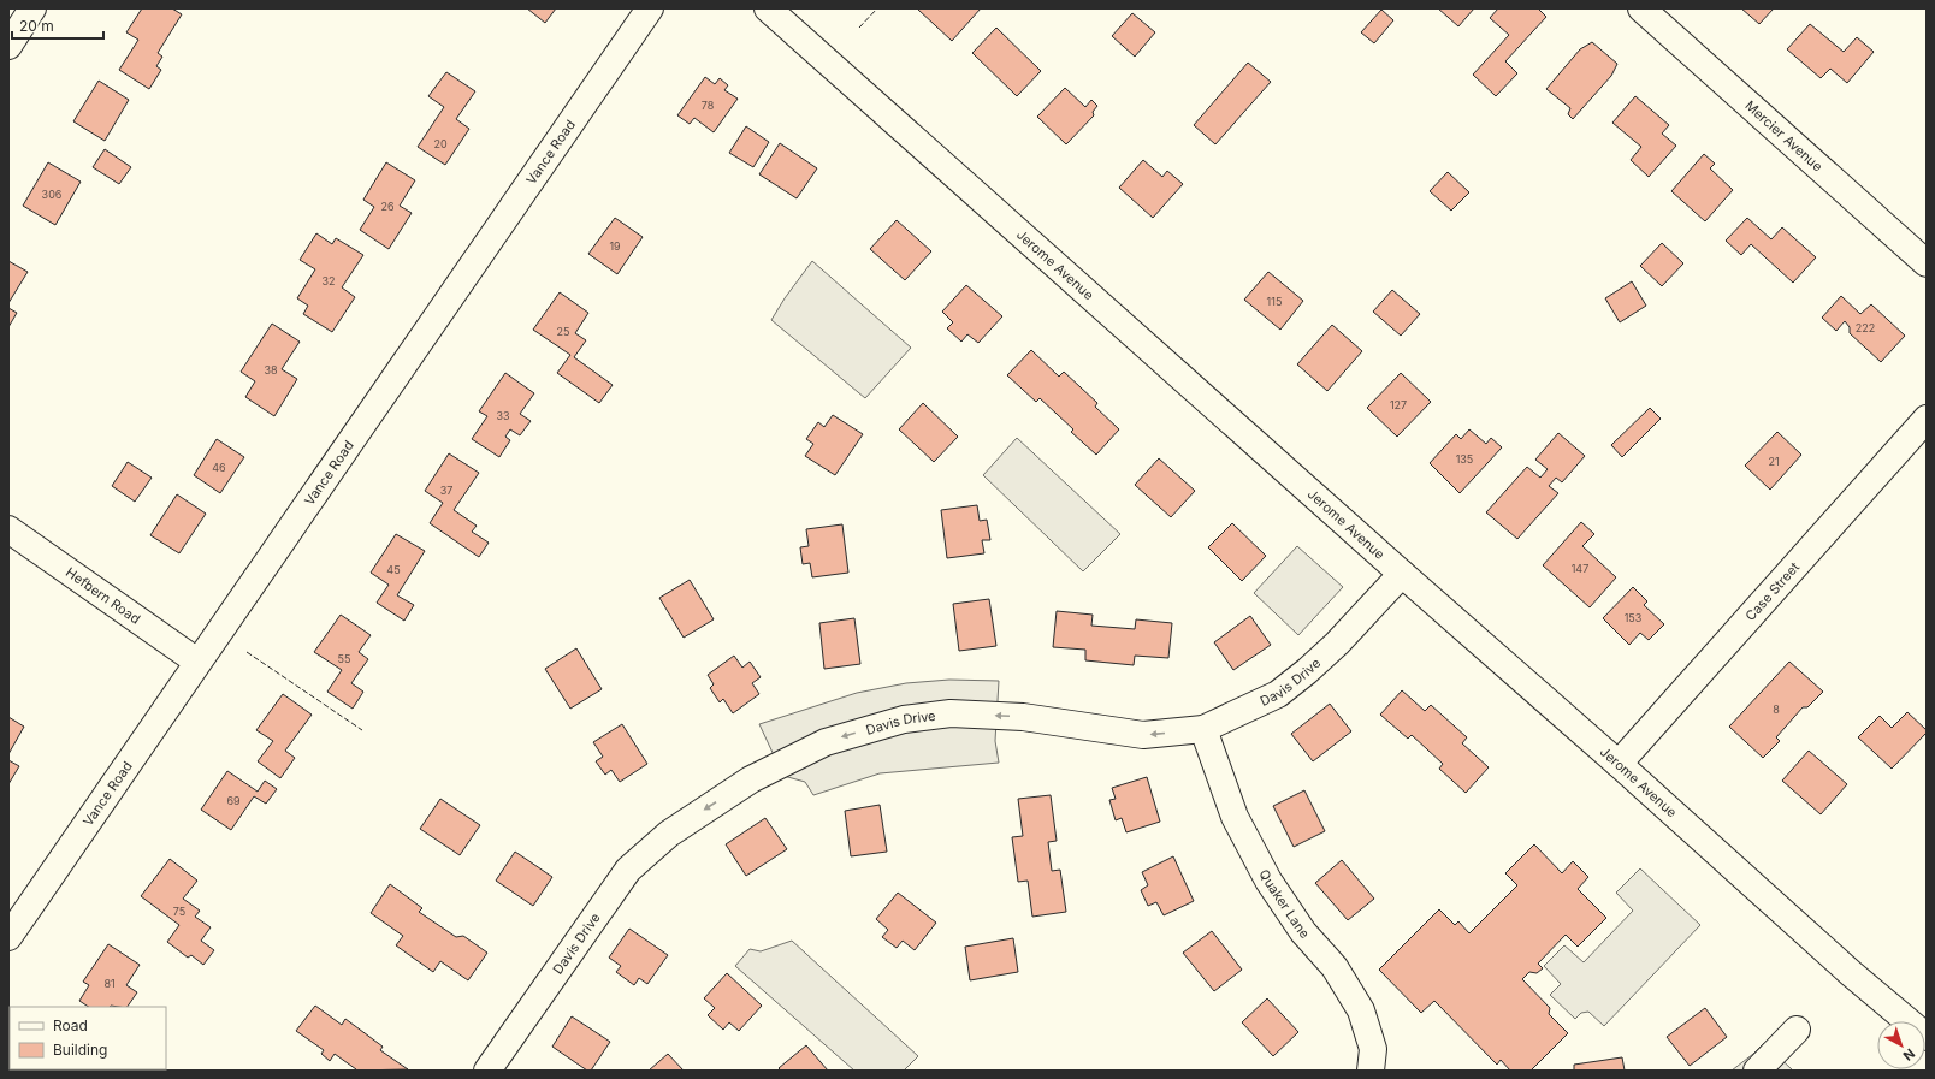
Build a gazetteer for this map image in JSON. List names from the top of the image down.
{
  "streets": {
    "street": [
      "Mercier Avenue",
      "Vance Road",
      "Jerome Avenue",
      "Case Street",
      "Hefbern Road",
      "Davis Drive",
      "Quaker Lane"
    ]
  },
  "crossings": [
    ["Vance Road", "Hefbern Road"],
    ["Jerome Avenue", "Case Street"],
    ["Jerome Avenue", "Davis Drive"],
    ["Davis Drive", "Quaker Lane"]
  ],
  "one_way": ["Davis Drive"],
  "house_numbers": [
    "78",
    "20",
    "306",
    "26",
    "19",
    "32",
    "115",
    "222",
    "25",
    "38",
    "127",
    "33",
    "135",
    "21",
    "46",
    "37",
    "147",
    "45",
    "153",
    "55",
    "8",
    "69",
    "75",
    "81"
  ],
  "legend": ["Road", "Building"],
  "scale_bar": "20 m",
  "north": "bottom right"
}
